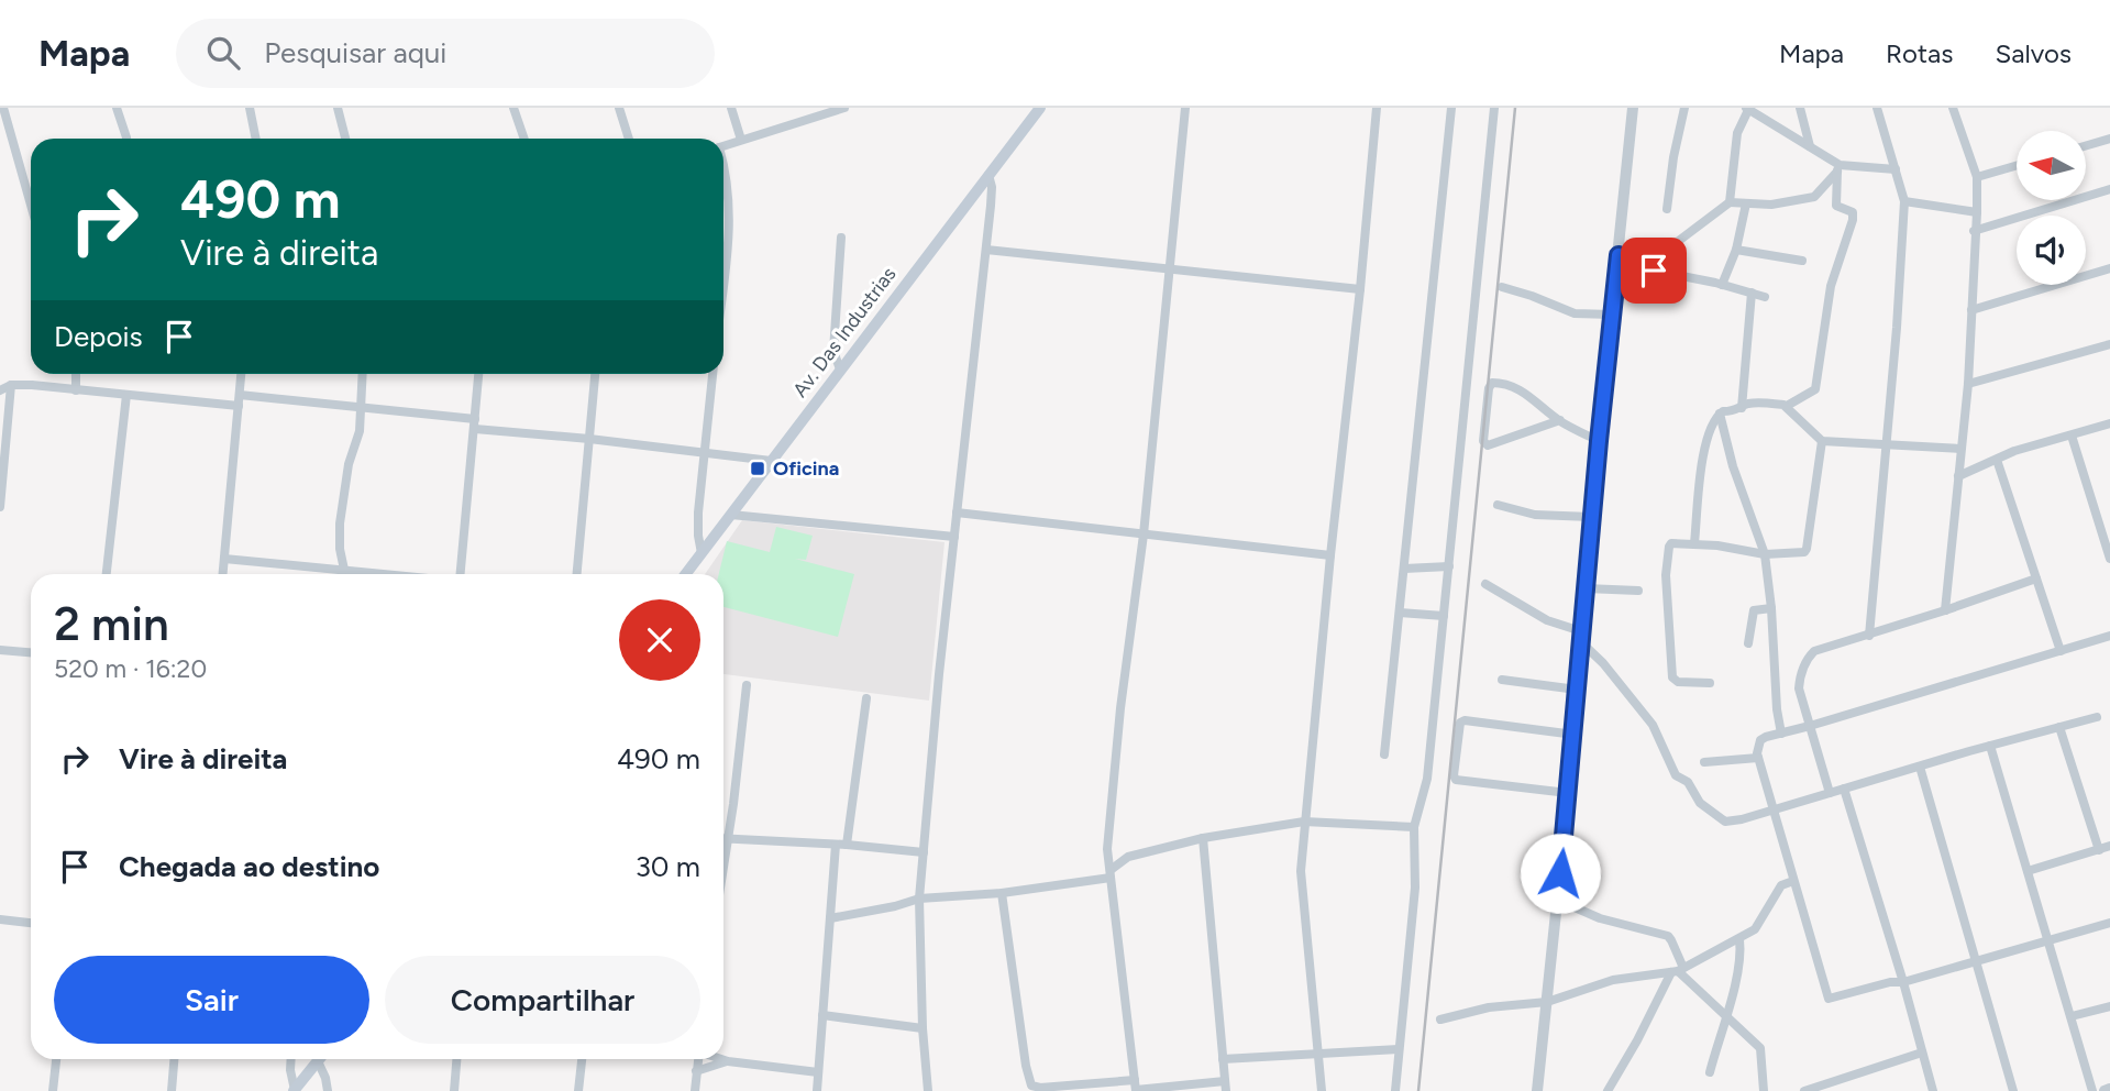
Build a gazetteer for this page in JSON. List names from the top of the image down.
{
  "streets": {
    "main road": ["Av. Das Industrias"]
  },
  "places": {
    "transit": ["Oficina"]
  },
  "north": "left",
  "page": {
    "header": "Mapa",
    "search": "Pesquisar aqui",
    "nav": ["Mapa", "Rotas", "Salvos"],
    "turn": ["490 m", "Vire à direita"],
    "then": "Depois",
    "heading": ["2 min", "520 m · 16:20"],
    "list": [
      {
        "name": "Vire à direita",
        "value": "490 m"
      },
      {
        "name": "Chegada ao destino",
        "value": "30 m"
      }
    ],
    "buttons": ["Sair", "Compartilhar"]
  }
}
